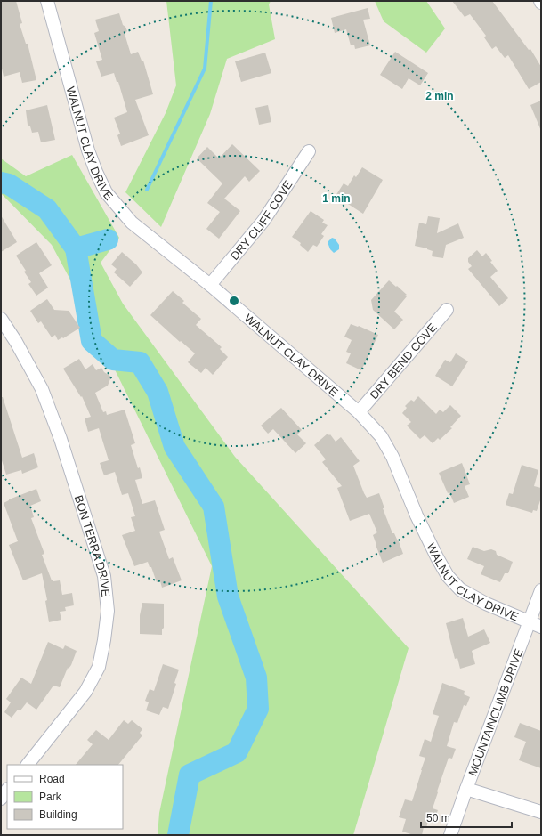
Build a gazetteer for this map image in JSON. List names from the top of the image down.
{
  "streets": {
    "street": [
      "WALNUT CLAY DRIVE",
      "DRY CLIFF COVE",
      "DRY BEND COVE",
      "BON TERRA DRIVE",
      "MOUNTAINCLIMB DRIVE"
    ]
  },
  "crossings": [
    ["WALNUT CLAY DRIVE", "DRY CLIFF COVE"],
    ["WALNUT CLAY DRIVE", "DRY BEND COVE"],
    ["WALNUT CLAY DRIVE", "MOUNTAINCLIMB DRIVE"]
  ],
  "legend": ["Road", "Park", "Building"],
  "scale_bar": "50 m",
  "rings": ["2 min", "1 min"]
}
